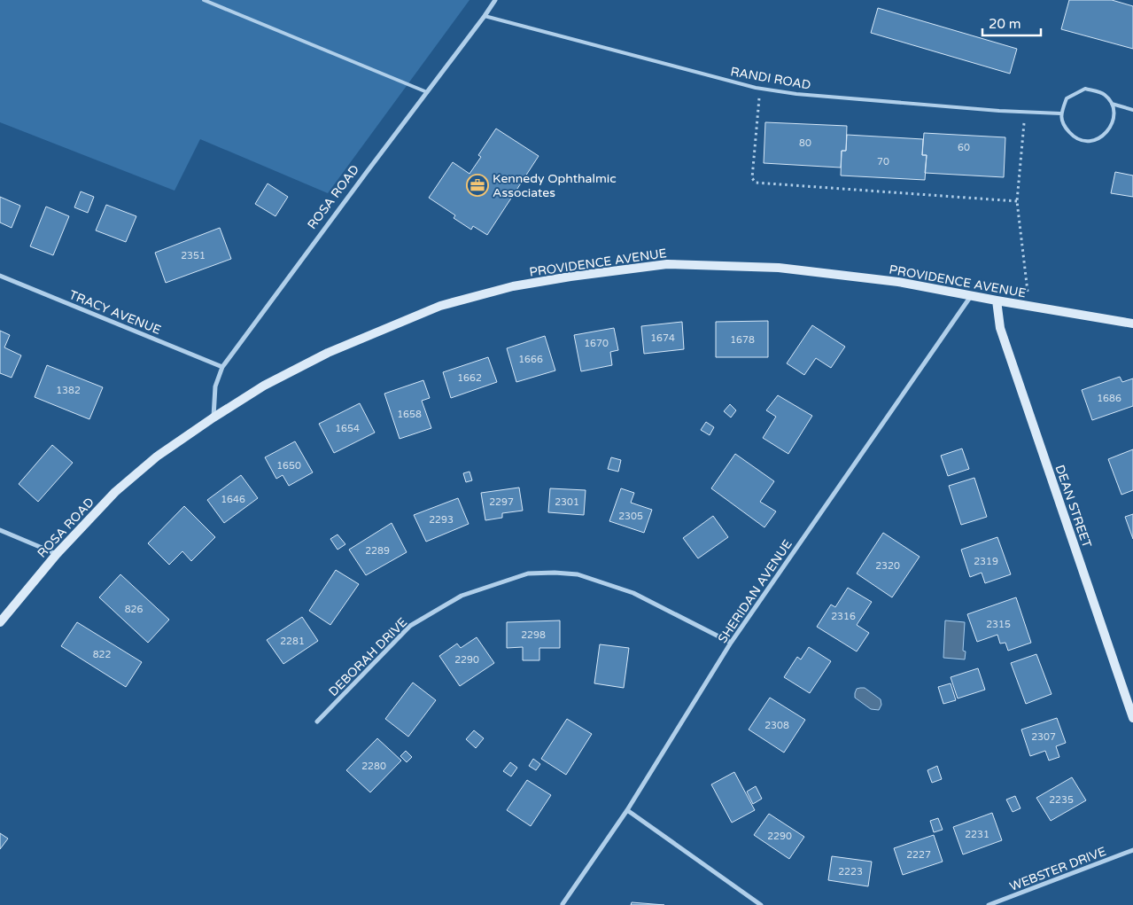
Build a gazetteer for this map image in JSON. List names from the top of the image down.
{
  "streets": {
    "street": [
      "ROSA ROAD",
      "PROVIDENCE AVENUE",
      "TRACY AVENUE",
      "DEAN STREET",
      "SHERIDAN AVENUE",
      "DEBORAH DRIVE",
      "WEBSTER DRIVE"
    ],
    "lane": ["RANDI ROAD"]
  },
  "crossings": [
    ["RANDI ROAD", "ROSA ROAD"],
    ["ROSA ROAD", "PROVIDENCE AVENUE"],
    ["ROSA ROAD", "TRACY AVENUE"],
    ["PROVIDENCE AVENUE", "DEAN STREET"],
    ["PROVIDENCE AVENUE", "SHERIDAN AVENUE"],
    ["SHERIDAN AVENUE", "DEBORAH DRIVE"]
  ],
  "places": {
    "office": ["Kennedy Ophthalmic Associates"]
  },
  "house_numbers": [
    "80",
    "60",
    "70",
    "2351",
    "1674",
    "1678",
    "1670",
    "1666",
    "1662",
    "1382",
    "1686",
    "1658",
    "1654",
    "1650",
    "1646",
    "2297",
    "2301",
    "2305",
    "2293",
    "2289",
    "2319",
    "2320",
    "826",
    "2316",
    "2315",
    "2298",
    "2281",
    "822",
    "2290",
    "2308",
    "2307",
    "2280",
    "2235",
    "2231",
    "2290",
    "2227",
    "2223"
  ],
  "scale_bar": "20 m"
}
